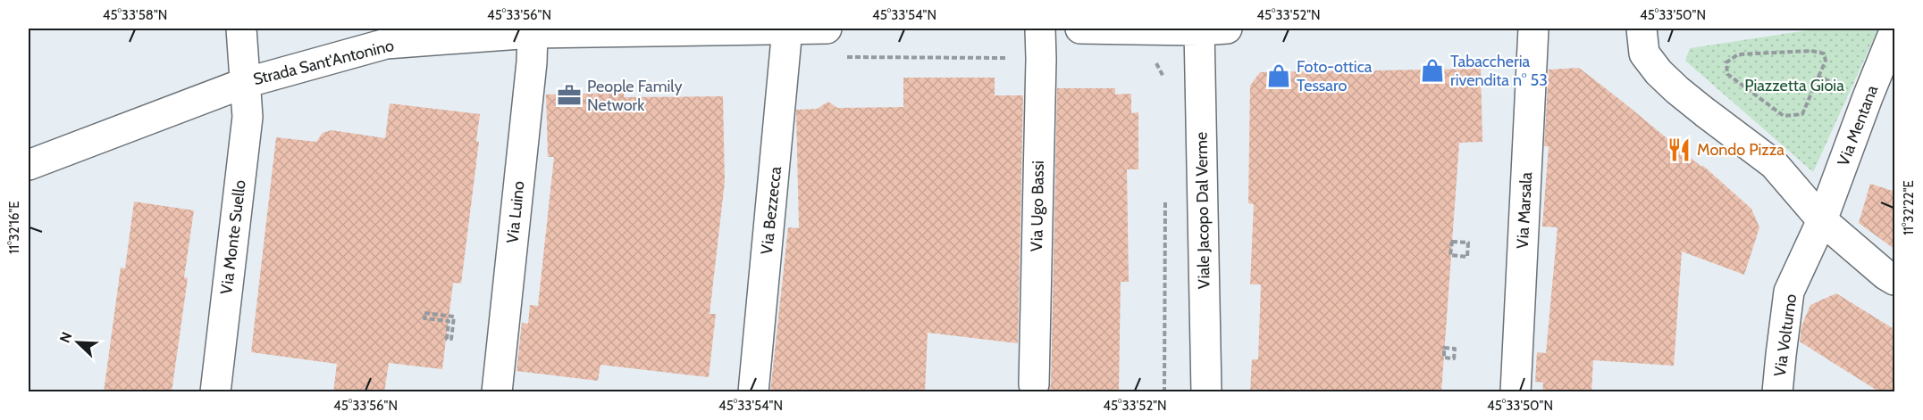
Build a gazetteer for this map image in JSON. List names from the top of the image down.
{
  "streets": {
    "street": [
      "Strada Sant'Antonino",
      "Via Mentana",
      "Via Ugo Bassi",
      "Via Bezzecca",
      "Viale Jacopo Dal Verme",
      "Via Marsala",
      "Via Luino",
      "Via Monte Suello",
      "Via Volturno"
    ]
  },
  "crossings": [
    ["Strada Sant'Antonino", "Via Bezzecca"],
    ["Strada Sant'Antonino", "Via Luino"],
    ["Strada Sant'Antonino", "Via Monte Suello"],
    ["Via Mentana", "Via Volturno"]
  ],
  "parks": ["Piazzetta Gioia"],
  "places": {
    "shop": ["Tabaccheria rivendita n° 53", "Foto-ottica Tessaro"],
    "office": ["People Family Network"],
    "restaurant": ["Mondo Pizza"]
  },
  "north": "top left",
  "coordinates": [
    "45°33'58\"N",
    "45°33'56\"N",
    "45°33'54\"N",
    "45°33'52\"N",
    "45°33'50\"N",
    "11°32'22\"E",
    "11°32'16\"E"
  ]
}
